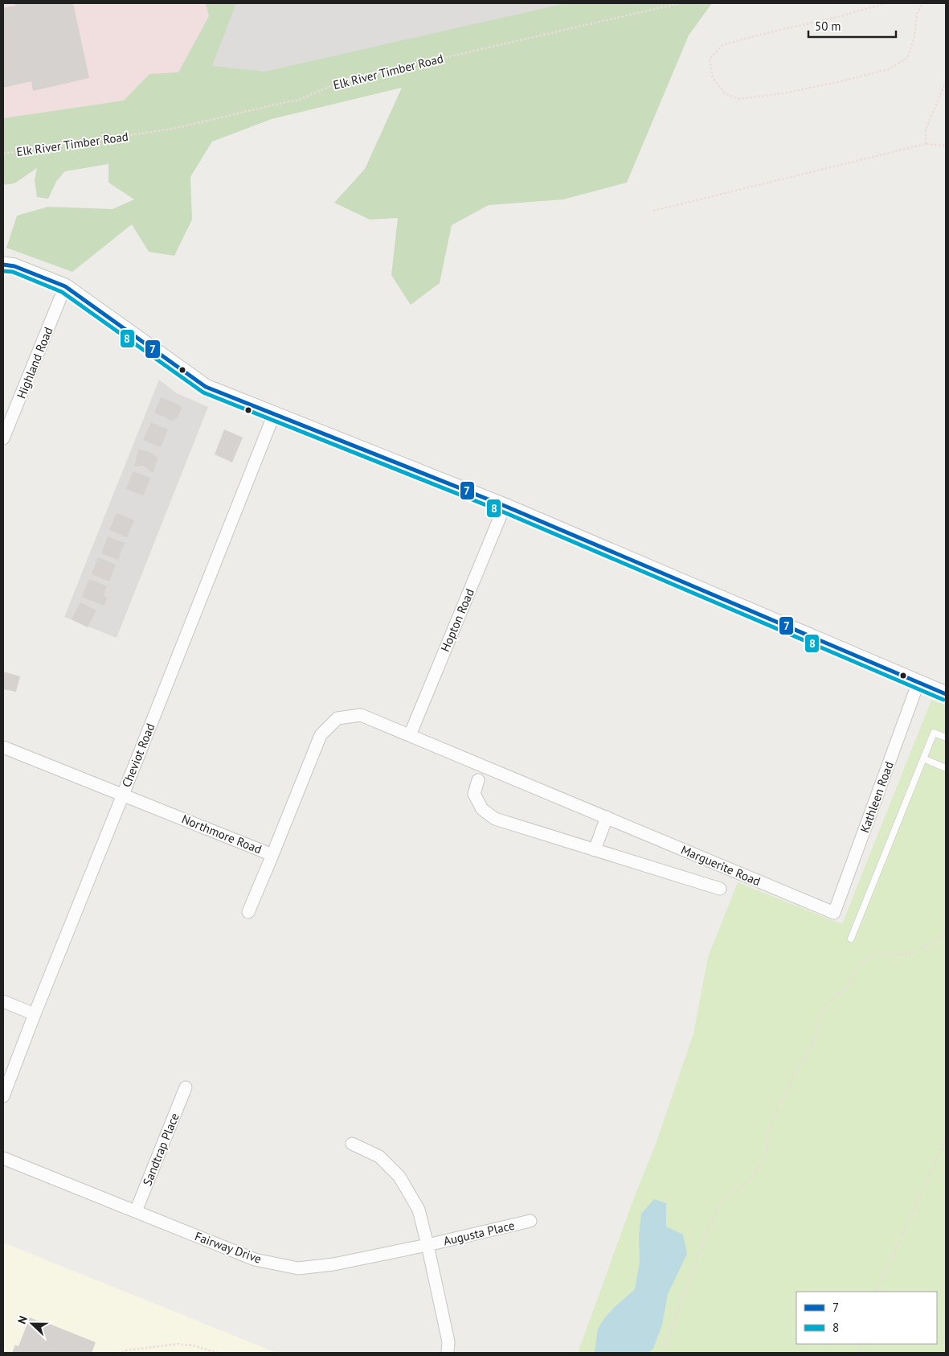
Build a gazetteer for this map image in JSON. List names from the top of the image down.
{
  "streets": {
    "street": [
      "Highland Road",
      "Hopton Road",
      "Cheviot Road",
      "Kathleen Road",
      "Northmore Road",
      "Marguerite Road",
      "Sandtrap Place",
      "Augusta Place",
      "Fairway Drive"
    ],
    "path": ["Elk River Timber Road"]
  },
  "crossings": [
    ["Hopton Road", "Northmore Road"],
    ["Hopton Road", "Marguerite Road"],
    ["Cheviot Road", "Northmore Road"],
    ["Kathleen Road", "Marguerite Road"],
    ["Northmore Road", "Marguerite Road"],
    ["Sandtrap Place", "Fairway Drive"],
    ["Augusta Place", "Fairway Drive"]
  ],
  "lines": ["transit line 7", "transit line 8"],
  "legend": ["7", "8"],
  "scale_bar": "50 m",
  "north": "left"
}
